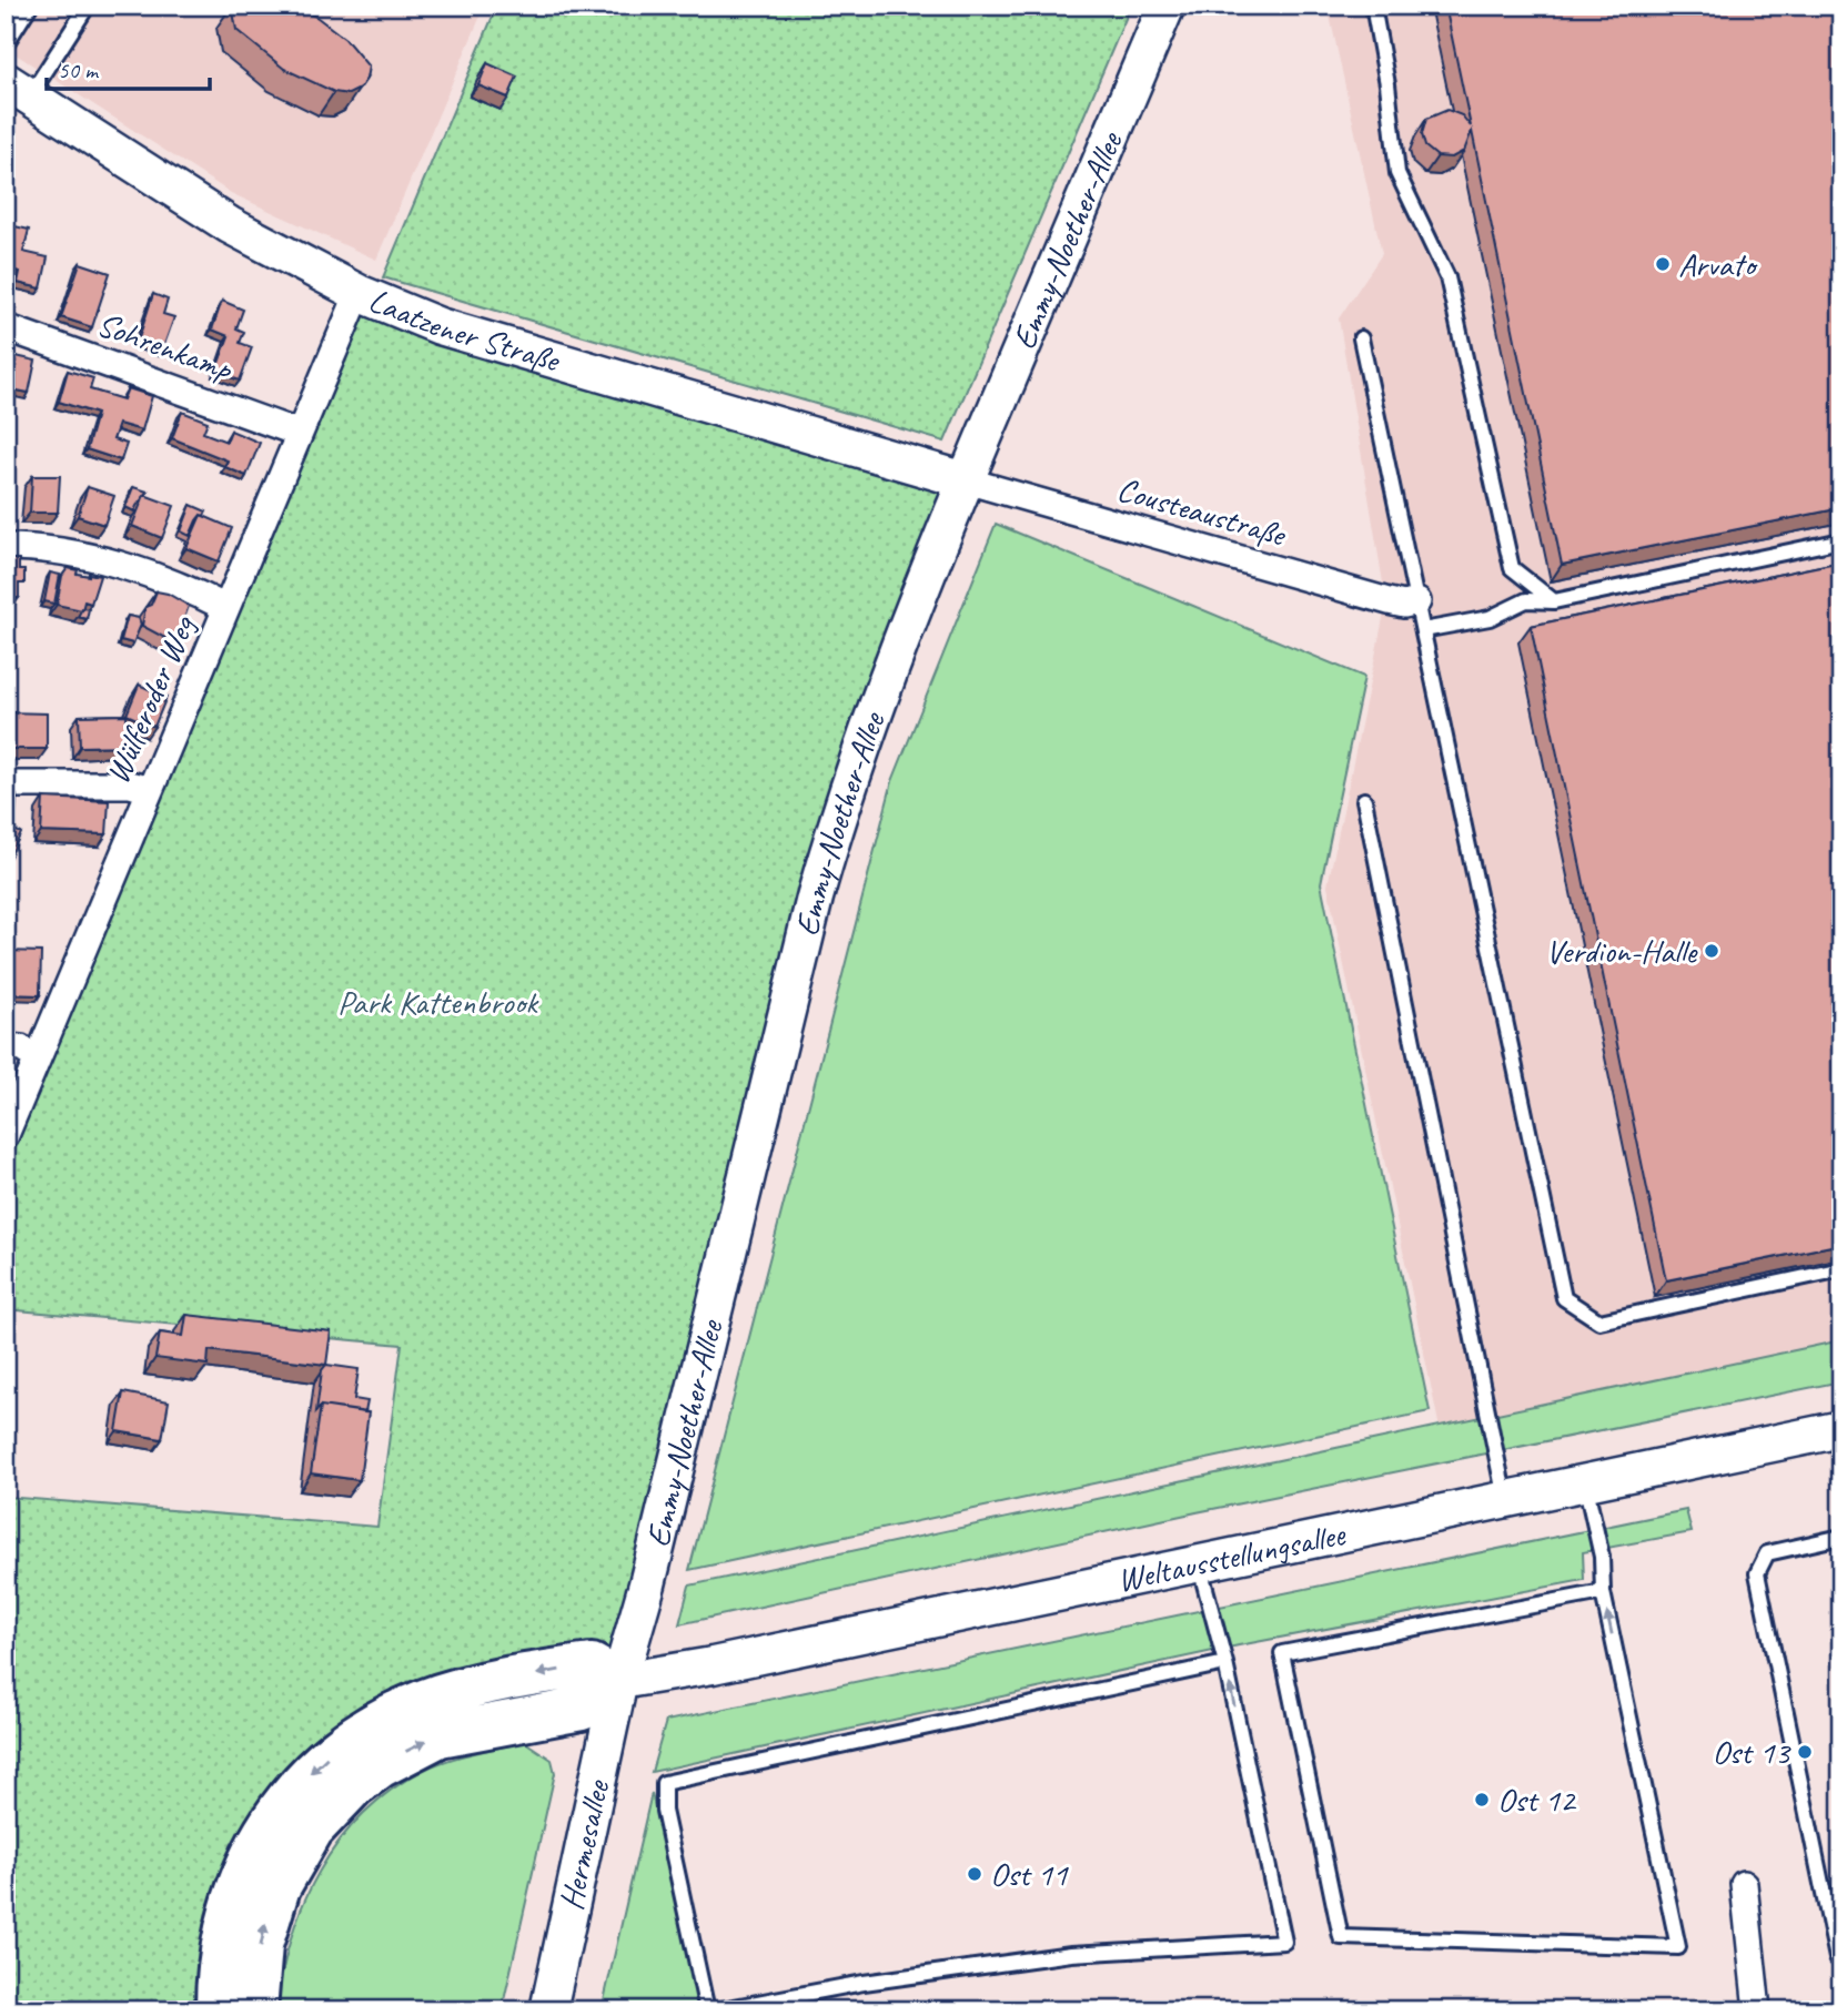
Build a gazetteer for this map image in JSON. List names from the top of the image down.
{
  "streets": {
    "main road": [
      "Emmy-Noether-Allee",
      "Laatzener Straße",
      "Weltausstellungsallee",
      "Hermesallee"
    ],
    "street": ["Sohrenkamp", "Cousteaustraße", "Wülferoder Weg"]
  },
  "crossings": [
    ["Emmy-Noether-Allee", "Laatzener Straße"],
    ["Emmy-Noether-Allee", "Cousteaustraße"],
    ["Emmy-Noether-Allee", "Weltausstellungsallee"],
    ["Emmy-Noether-Allee", "Hermesallee"],
    ["Laatzener Straße", "Cousteaustraße"],
    ["Laatzener Straße", "Wülferoder Weg"],
    ["Sohrenkamp", "Wülferoder Weg"],
    ["Weltausstellungsallee", "Hermesallee"]
  ],
  "parks": ["Park Kattenbrook"],
  "places": [
    "Arvato",
    "Verdion-Halle",
    "Ost 13",
    "Ost 12",
    "Ost 11"
  ],
  "scale_bar": "50 m"
}
